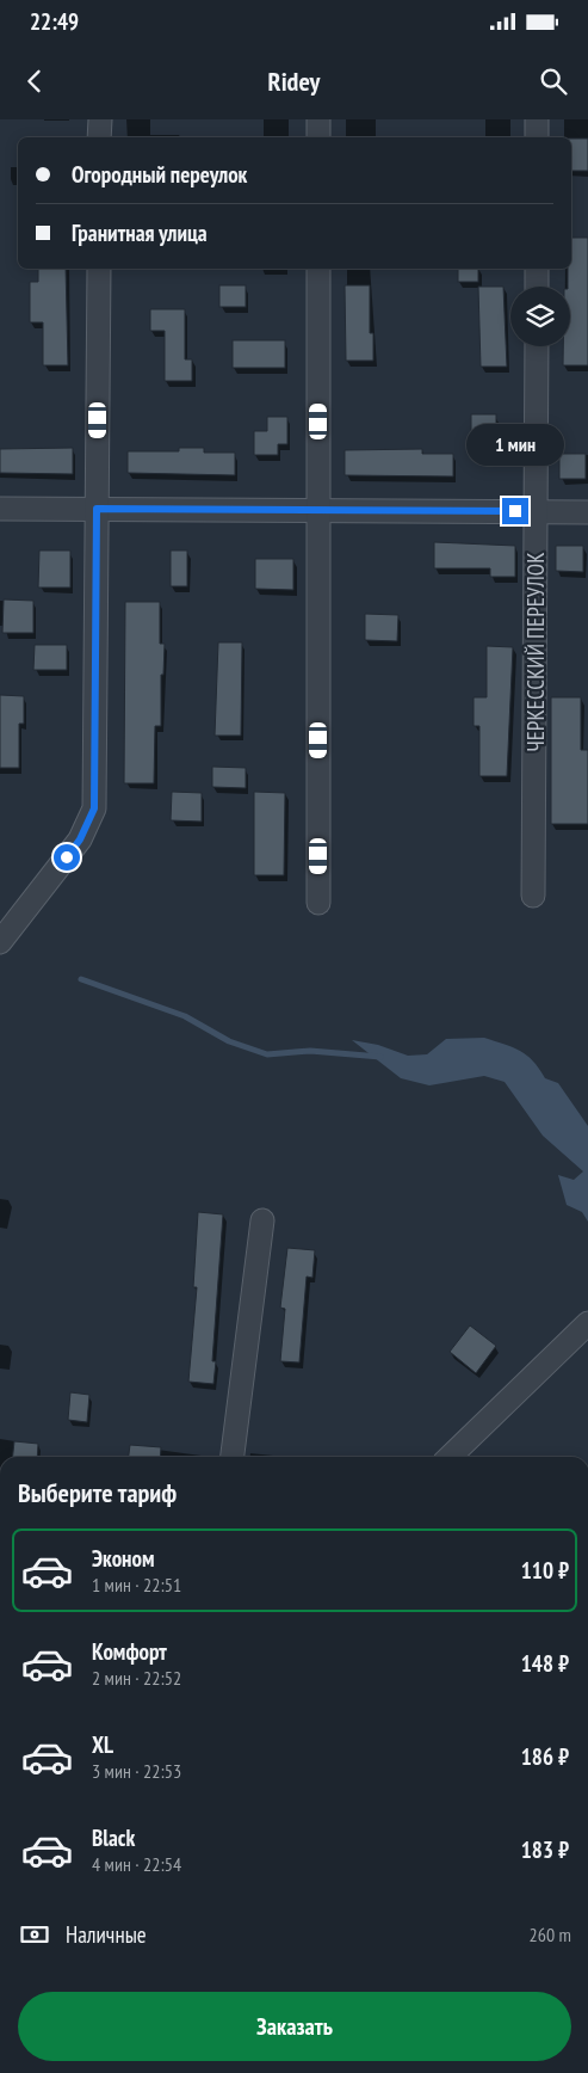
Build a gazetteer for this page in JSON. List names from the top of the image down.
{
  "streets": {
    "street": ["ЧЕРКЕССКИЙ ПЕРЕУЛОК"]
  },
  "page": {
    "status": "22:49",
    "header": "Ridey",
    "banner": ["Огородный переулок", "Гранитная улица"],
    "bubble": "1 мин",
    "heading": "Выберите тариф",
    "list": [
      {
        "name": "Эконом",
        "note": "1 мин · 22:51",
        "value": "110 ₽"
      },
      {
        "name": "Комфорт",
        "note": "2 мин · 22:52",
        "value": "148 ₽"
      },
      {
        "name": "XL",
        "note": "3 мин · 22:53",
        "value": "186 ₽"
      },
      {
        "name": "Black",
        "note": "4 мин · 22:54",
        "value": "183 ₽"
      }
    ],
    "pay": ["Наличные", "260 m"],
    "buttons": "Заказать"
  }
}
